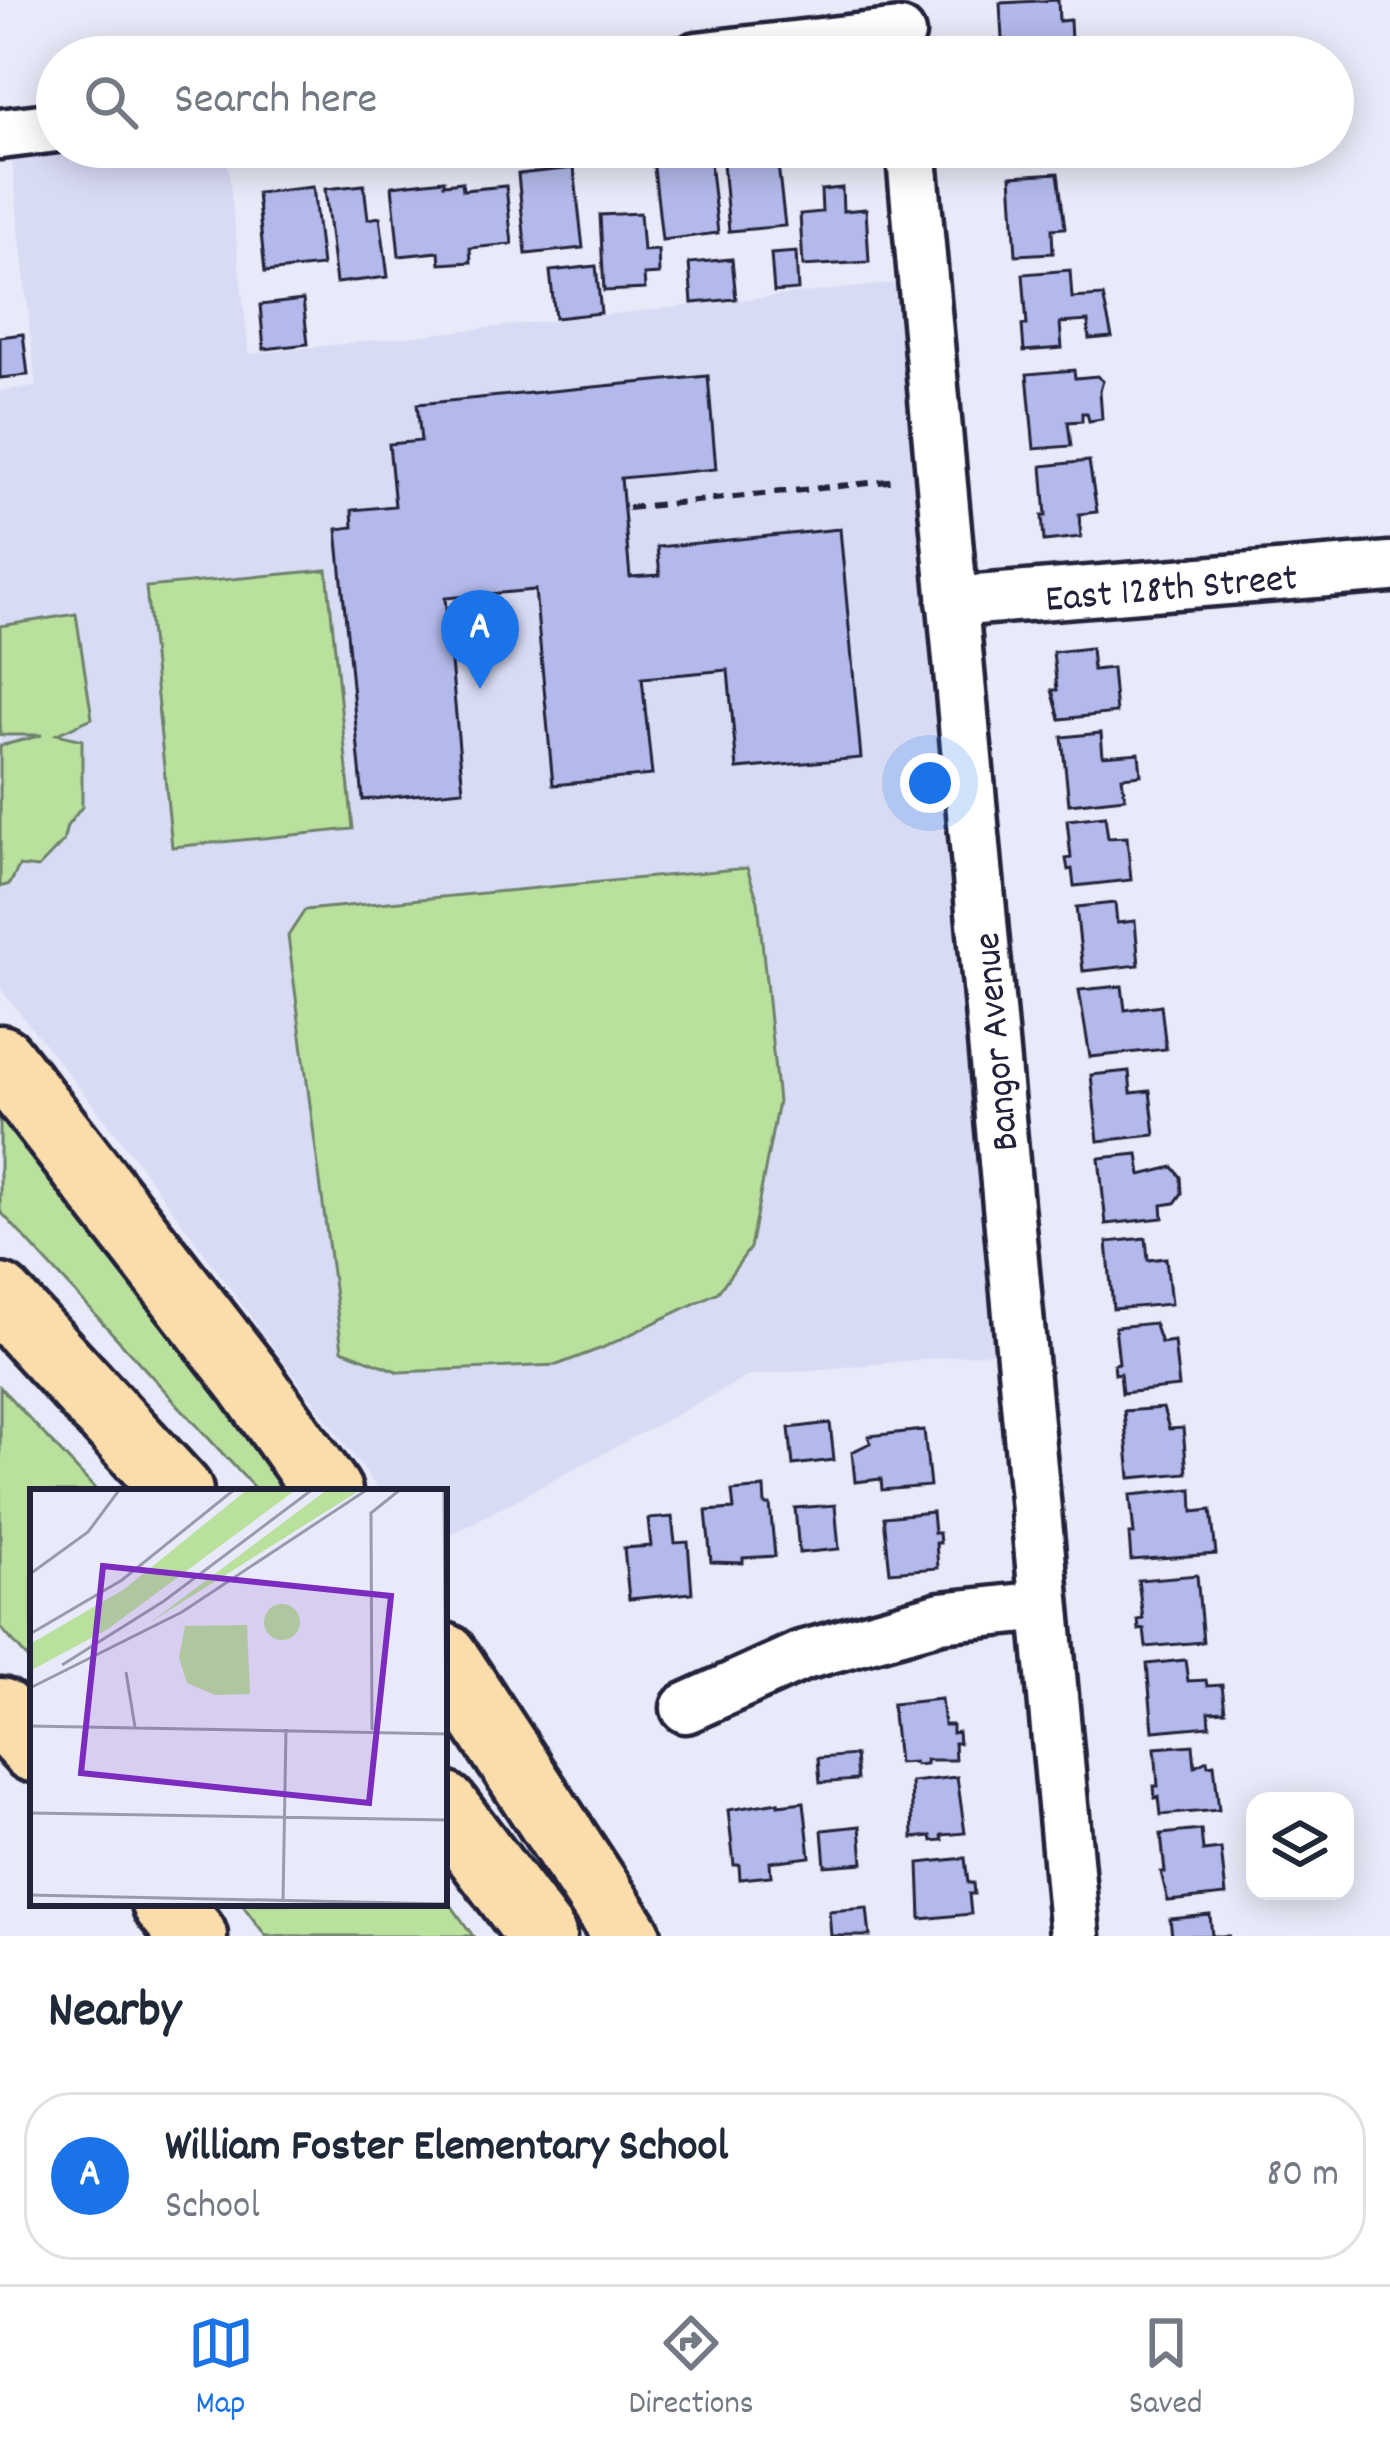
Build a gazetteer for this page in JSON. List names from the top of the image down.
{
  "streets": {
    "street": ["East 128th Street", "Bangor Avenue"]
  },
  "crossings": [
    ["East 128th Street", "Bangor Avenue"]
  ],
  "page": {
    "search": "Search here",
    "pins": "A",
    "heading": "Nearby",
    "list": [
      {
        "mark": "A",
        "name": "William Foster Elementary School",
        "note": "School",
        "value": "80 m"
      }
    ],
    "nav": ["Map", "Directions", "Saved"]
  }
}
